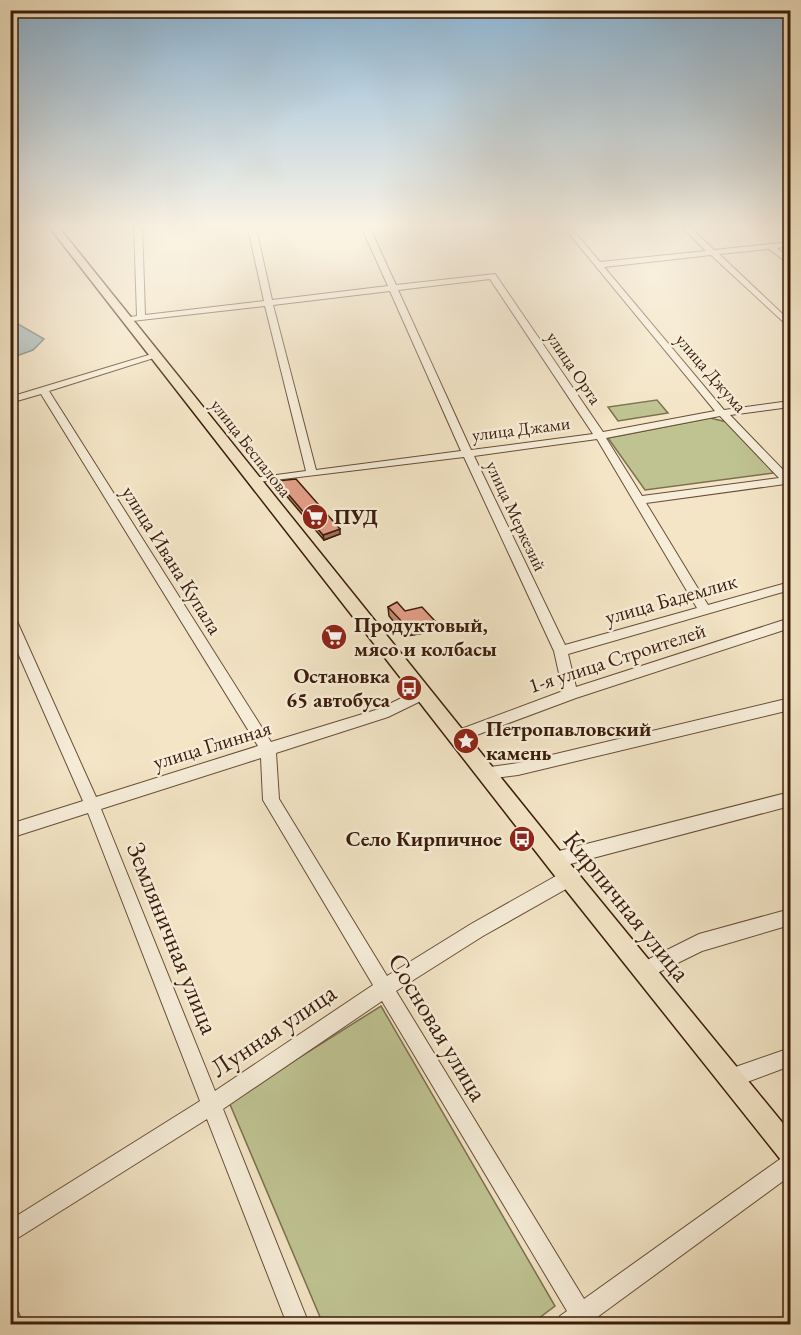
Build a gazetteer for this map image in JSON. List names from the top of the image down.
{
  "streets": {
    "main road": ["улица Беспалова", "Кирпичная улица"],
    "street": [
      "улица Орта",
      "улица Джума",
      "улица Джами",
      "улица Меркезий",
      "улица Ивана Купала",
      "улица Бадемлик",
      "1-я улица Строителей",
      "улица Глинная",
      "Земляничная улица",
      "Сосновая улица",
      "Лунная улица"
    ]
  },
  "crossings": [
    ["улица Орта", "улица Джами"],
    ["улица Орта", "улица Беспалова"],
    ["улица Орта", "улица Меркезий"],
    ["улица Орта", "улица Бадемлик"],
    ["улица Джума", "улица Джами"],
    ["улица Джами", "улица Беспалова"],
    ["улица Джами", "улица Меркезий"],
    ["улица Беспалова", "улица Глинная"],
    ["улица Беспалова", "Кирпичная улица"],
    ["улица Меркезий", "улица Бадемлик"],
    ["улица Меркезий", "1-я улица Строителей"],
    ["улица Ивана Купала", "улица Глинная"],
    ["улица Ивана Купала", "Сосновая улица"],
    ["1-я улица Строителей", "Кирпичная улица"],
    ["улица Глинная", "Кирпичная улица"],
    ["улица Глинная", "Земляничная улица"],
    ["улица Глинная", "Сосновая улица"],
    ["Кирпичная улица", "Лунная улица"],
    ["Земляничная улица", "Лунная улица"],
    ["Сосновая улица", "Лунная улица"]
  ],
  "places": {
    "supermarket": ["ПУД", "Продуктовый, мясо и колбасы"],
    "bus stop": ["Остановка 65 автобуса", "Село Кирпичное"],
    "place": ["Петропавловский камень"]
  }
}
